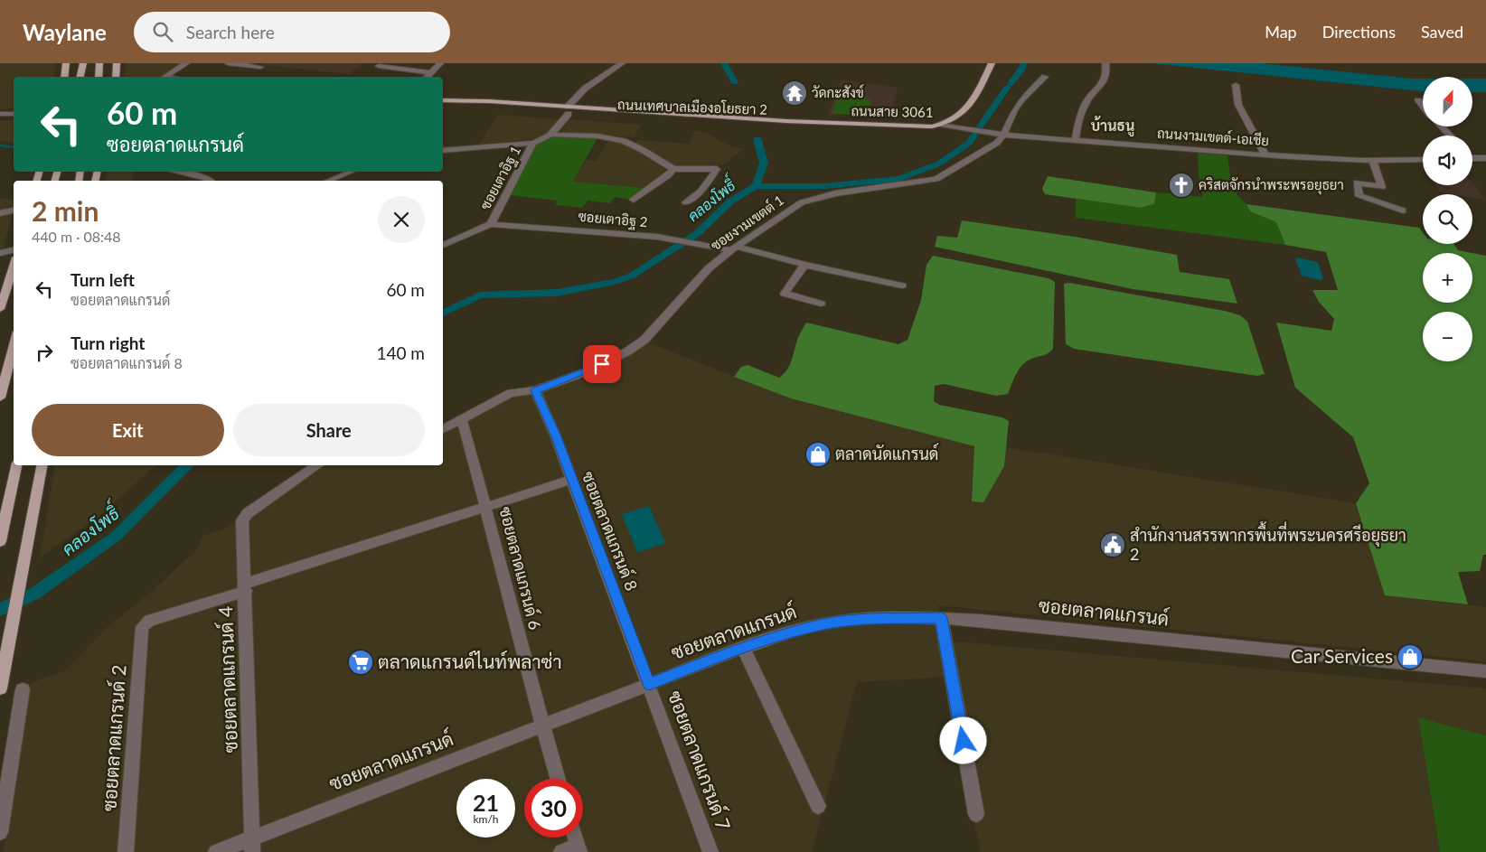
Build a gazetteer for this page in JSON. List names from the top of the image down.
{
  "streets": {
    "main road": ["ถนนเทศบาลเมืองอโยธยา 2", "ถนนสาย 3061"],
    "street": [
      "ถนนงามเขตต์-เอเชีย",
      "ซอยเตาอิฐ 1",
      "ซอยเตาอิฐ 2",
      "ซอยงามเขตต์ 1",
      "ซอยตลาดแกรนด์ 8",
      "ซอยตลาดแกรนด์ 6",
      "ซอยตลาดแกรนด์",
      "ซอยตลาดแกรนด์ 4",
      "ซอยตลาดแกรนด์ 2",
      "ซอยตลาดแกรนด์ 7"
    ]
  },
  "crossings": [
    ["ถนนเทศบาลเมืองอโยธยา 2", "ถนนสาย 3061"],
    ["ถนนสาย 3061", "ถนนงามเขตต์-เอเชีย"],
    ["ถนนงามเขตต์-เอเชีย", "ซอยงามเขตต์ 1"],
    ["ซอยเตาอิฐ 1", "ซอยเตาอิฐ 2"],
    ["ซอยเตาอิฐ 2", "ซอยงามเขตต์ 1"],
    ["ซอยงามเขตต์ 1", "ซอยตลาดแกรนด์ 8"],
    ["ซอยงามเขตต์ 1", "ซอยตลาดแกรนด์ 6"],
    ["ซอยตลาดแกรนด์ 8", "ซอยตลาดแกรนด์"],
    ["ซอยตลาดแกรนด์ 8", "ซอยตลาดแกรนด์ 7"],
    ["ซอยตลาดแกรนด์ 6", "ซอยตลาดแกรนด์"],
    ["ซอยตลาดแกรนด์", "ซอยตลาดแกรนด์ 4"],
    ["ซอยตลาดแกรนด์", "ซอยตลาดแกรนด์ 7"],
    ["ซอยตลาดแกรนด์ 4", "ซอยตลาดแกรนด์ 2"]
  ],
  "districts": ["บ้านธนู"],
  "water": ["คลองโพธิ์"],
  "places": {
    "temple": ["วัดกะสังข์"],
    "church": ["คริสตจักรนำพระพรอยุธยา"],
    "shop": ["ตลาดนัดแกรนด์", "Car Services"],
    "public building": ["สำนักงานสรรพากรพื้นที่พระนครศรีอยุธยา 2"],
    "supermarket": ["ตลาดแกรนด์ไนท์พลาซ่า"]
  },
  "north": "top",
  "page": {
    "header": "Waylane",
    "search": "Search here",
    "nav": ["Map", "Directions", "Saved"],
    "map_buttons": ["+", "−"],
    "turn": ["60 m", "ซอยตลาดแกรนด์"],
    "heading": ["2 min", "440 m · 08:48"],
    "list": [
      {
        "name": "Turn left",
        "note": "ซอยตลาดแกรนด์",
        "value": "60 m"
      },
      {
        "name": "Turn right",
        "note": "ซอยตลาดแกรนด์ 8",
        "value": "140 m"
      }
    ],
    "buttons": ["Exit", "Share"],
    "speed": "21 km/h",
    "limit": "30"
  }
}
